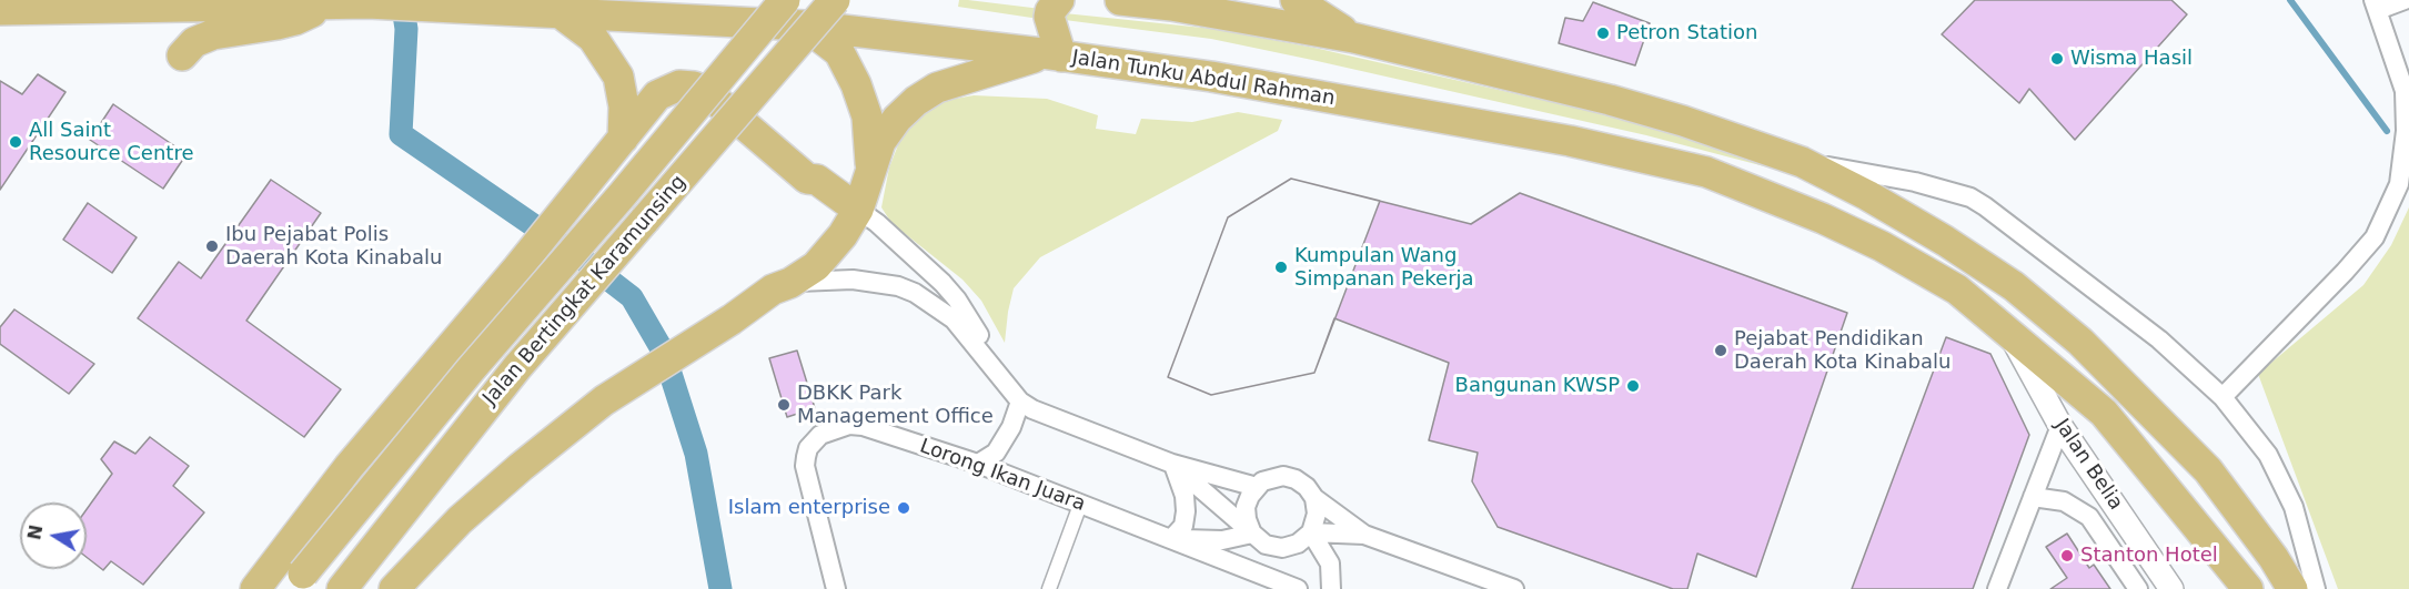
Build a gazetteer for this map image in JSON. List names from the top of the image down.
{
  "streets": {
    "main road": ["Jalan Tunku Abdul Rahman", "Jalan Bertingkat Karamunsing"],
    "street": ["Jalan Belia", "Lorong Ikan Juara"]
  },
  "crossings": [
    ["Jalan Tunku Abdul Rahman", "Jalan Belia"]
  ],
  "places": [
    "Petron Station",
    "Wisma Hasil",
    "All Saint Resource Centre",
    "Ibu Pejabat Polis Daerah Kota Kinabalu",
    "Kumpulan Wang Simpanan Pekerja",
    "Pejabat Pendidikan Daerah Kota Kinabalu",
    "Bangunan KWSP",
    "DBKK Park Management Office",
    "Islam enterprise",
    "Stanton Hotel"
  ],
  "north": "left"
}
